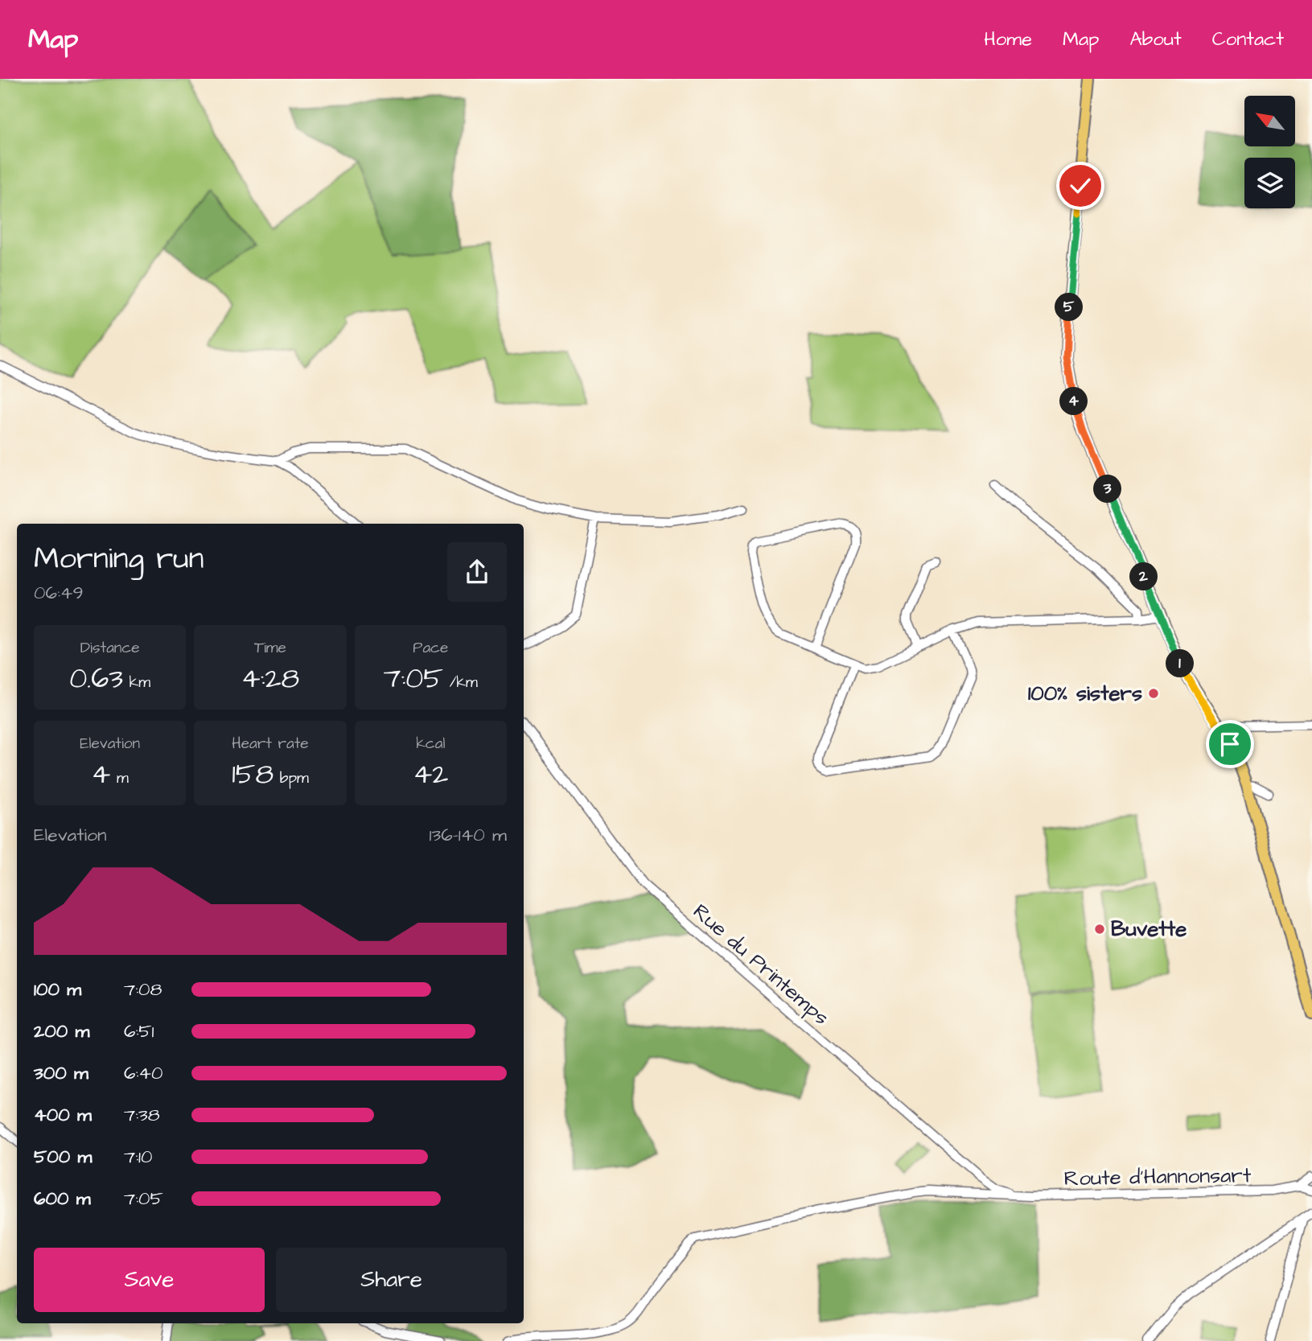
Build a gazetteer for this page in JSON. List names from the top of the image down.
{
  "streets": {
    "street": ["Rue du Printemps", "Route d'Hannonsart"]
  },
  "crossings": [
    ["Rue du Printemps", "Route d'Hannonsart"]
  ],
  "places": ["100% sisters", "Buvette"],
  "north": "top left",
  "page": {
    "header": "Map",
    "nav": [
      "Home",
      "Map",
      "About",
      "Contact"
    ],
    "pins": [
      "5",
      "4",
      "3",
      "2",
      "1"
    ],
    "heading": ["Morning run", "06:49"],
    "stats": [
      ["Distance", "0.63 km"],
      ["Time", "4:28"],
      ["Pace", "7:05 /km"],
      ["Elevation", "4 m"],
      ["Heart rate", "158 bpm"],
      ["kcal", "42"]
    ],
    "chart": ["Elevation", "136–140 m"],
    "list": [
      {
        "name": "100 m",
        "note": "7:08"
      },
      {
        "name": "200 m",
        "note": "6:51"
      },
      {
        "name": "300 m",
        "note": "6:40"
      },
      {
        "name": "400 m",
        "note": "7:38"
      },
      {
        "name": "500 m",
        "note": "7:10"
      },
      {
        "name": "600 m",
        "note": "7:05"
      }
    ],
    "buttons": ["Save", "Share"]
  }
}
